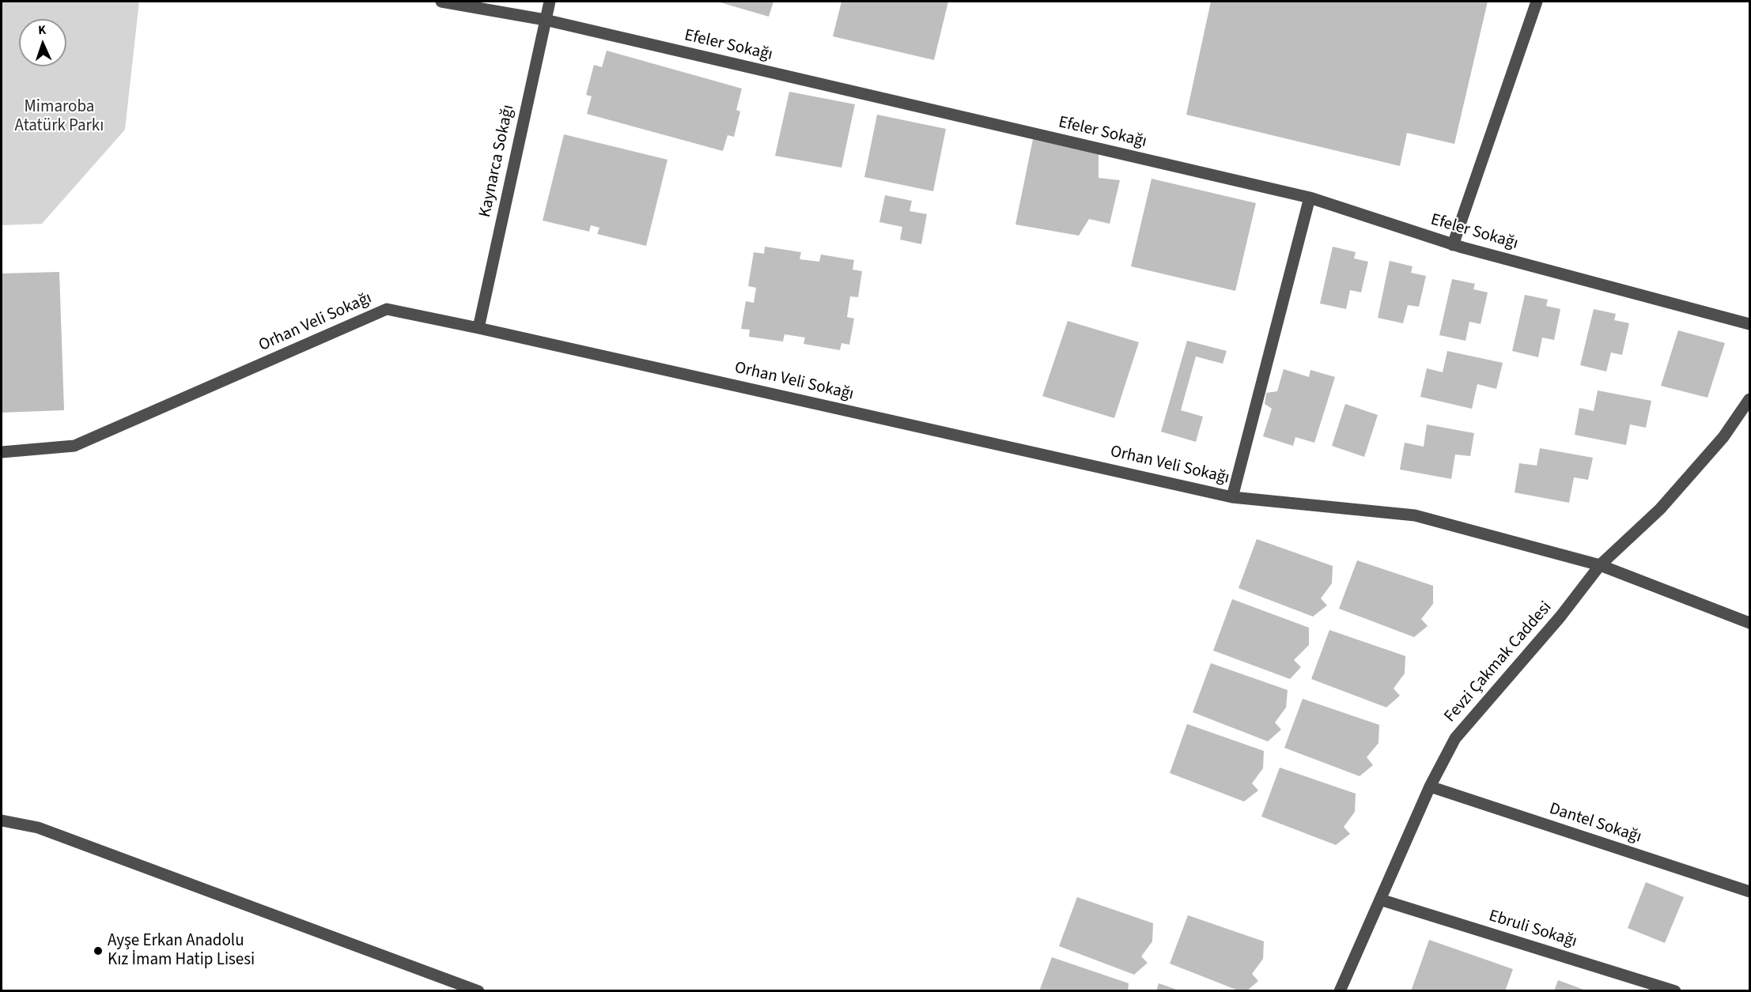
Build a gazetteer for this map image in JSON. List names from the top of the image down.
{
  "streets": {
    "street": [
      "Efeler Sokağı",
      "Kaynarca Sokağı",
      "Orhan Veli Sokağı",
      "Fevzi Çakmak Caddesi",
      "Dantel Sokağı",
      "Ebruli Sokağı"
    ]
  },
  "crossings": [
    ["Efeler Sokağı", "Kaynarca Sokağı"],
    ["Kaynarca Sokağı", "Orhan Veli Sokağı"],
    ["Orhan Veli Sokağı", "Fevzi Çakmak Caddesi"],
    ["Fevzi Çakmak Caddesi", "Dantel Sokağı"],
    ["Fevzi Çakmak Caddesi", "Ebruli Sokağı"]
  ],
  "parks": ["Mimaroba Atatürk Parkı"],
  "places": ["Ayşe Erkan Anadolu Kız İmam Hatip Lisesi"],
  "north": "top"
}
